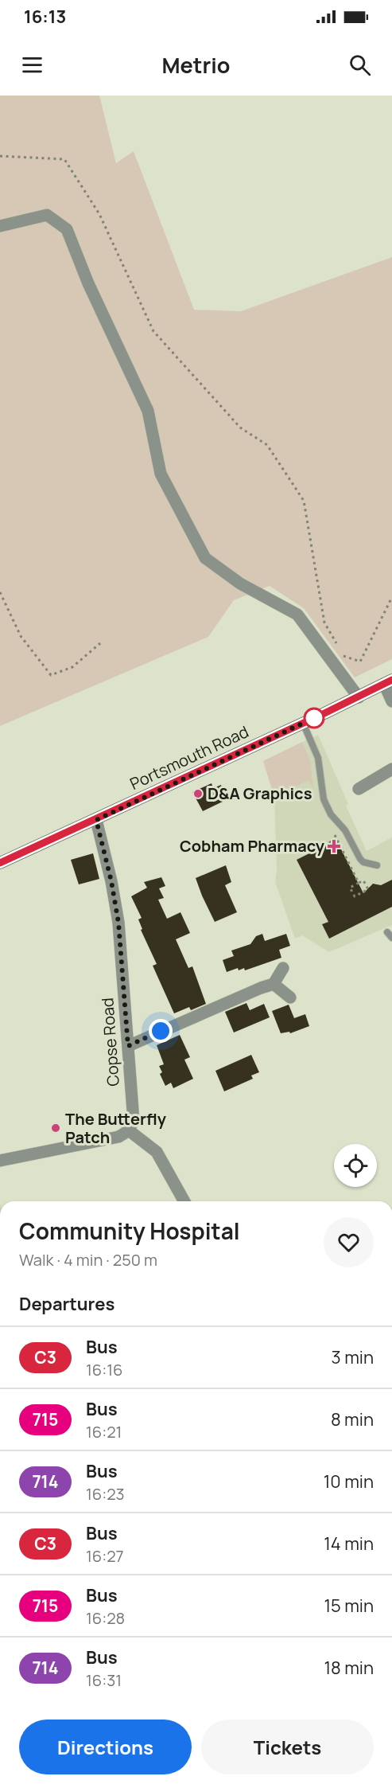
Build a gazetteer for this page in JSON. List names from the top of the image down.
{
  "streets": {
    "main road": ["Portsmouth Road"],
    "street": ["Copse Road"]
  },
  "crossings": [
    ["Portsmouth Road", "Copse Road"]
  ],
  "places": {
    "other": ["D&A Graphics", "The Butterfly Patch"],
    "health": ["Cobham Pharmacy"]
  },
  "lines": ["bus line C3"],
  "page": {
    "status": "16:13",
    "header": "Metrio",
    "heading": [
      ["Community Hospital", "Walk · 4 min · 250 m"],
      "Departures"
    ],
    "list": [
      {
        "mark": "C3",
        "name": "Bus",
        "note": "16:16",
        "value": "3 min"
      },
      {
        "mark": "715",
        "name": "Bus",
        "note": "16:21",
        "value": "8 min"
      },
      {
        "mark": "714",
        "name": "Bus",
        "note": "16:23",
        "value": "10 min"
      },
      {
        "mark": "C3",
        "name": "Bus",
        "note": "16:27",
        "value": "14 min"
      },
      {
        "mark": "715",
        "name": "Bus",
        "note": "16:28",
        "value": "15 min"
      },
      {
        "mark": "714",
        "name": "Bus",
        "note": "16:31",
        "value": "18 min"
      }
    ],
    "buttons": ["Directions", "Tickets"]
  }
}
